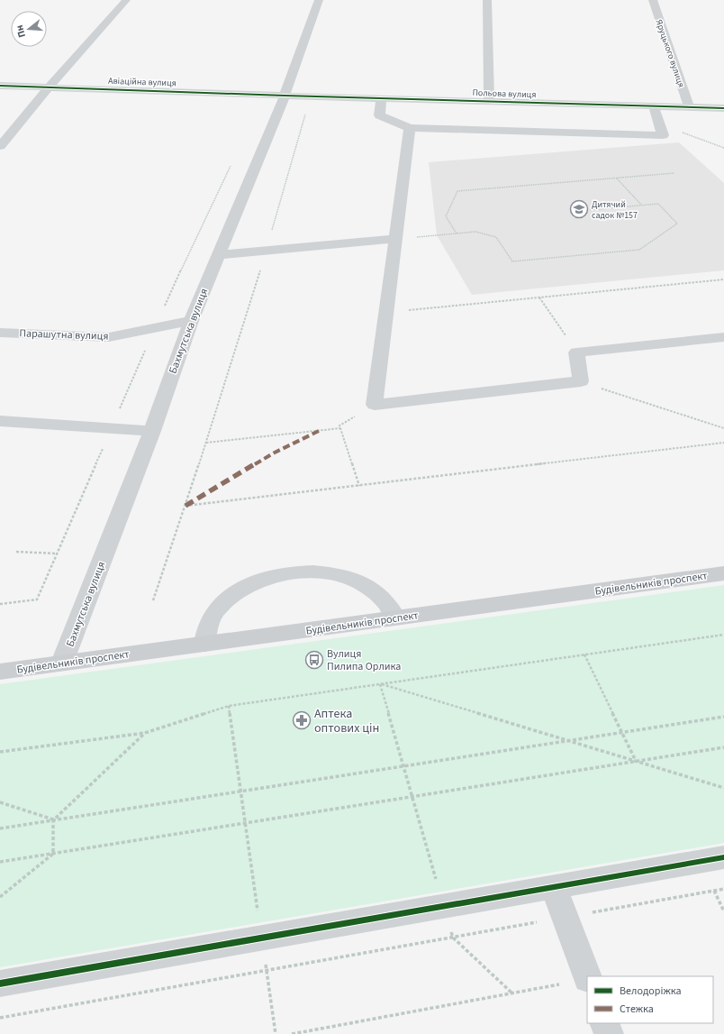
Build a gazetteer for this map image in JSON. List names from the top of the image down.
{
  "streets": {
    "main road": ["Будівельників проспект"],
    "street": [
      "Яруцького вулиця",
      "Авіаційна вулиця",
      "Польова вулиця",
      "Бахмутська вулиця",
      "Парашутна вулиця"
    ]
  },
  "crossings": [
    ["Яруцького вулиця", "Польова вулиця"],
    ["Авіаційна вулиця", "Польова вулиця"],
    ["Авіаційна вулиця", "Бахмутська вулиця"],
    ["Польова вулиця", "Бахмутська вулиця"],
    ["Бахмутська вулиця", "Парашутна вулиця"],
    ["Бахмутська вулиця", "Будівельників проспект"]
  ],
  "places": {
    "school or university": ["Дитячий садок №157"],
    "bus stop": ["Вулиця Пилипа Орлика"],
    "pharmacy": ["Аптека оптових цін"]
  },
  "legend": ["Велодоріжка", "Стежка"],
  "north": "left"
}
